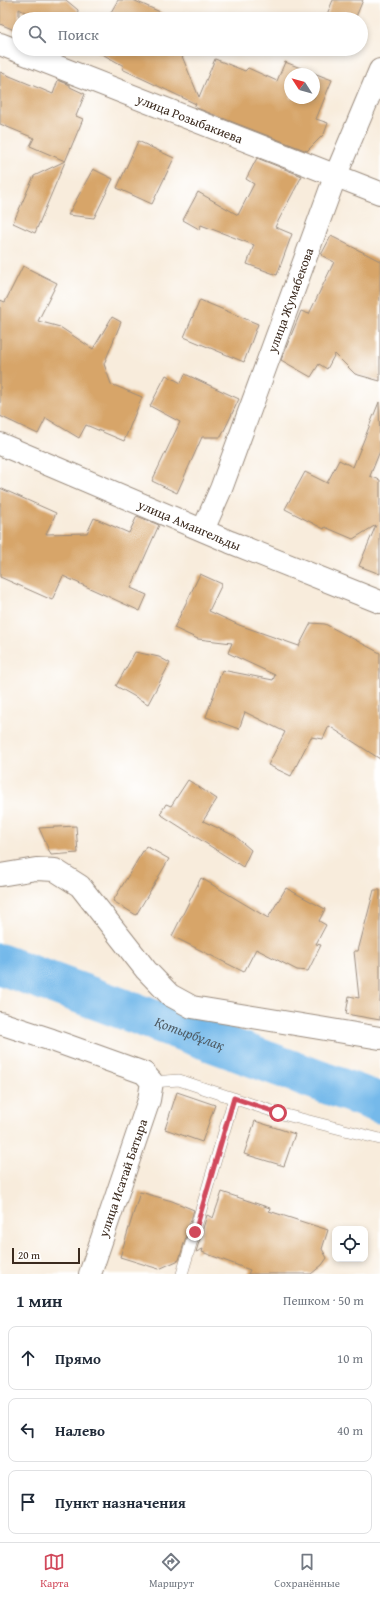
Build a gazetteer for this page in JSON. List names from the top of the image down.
{
  "streets": {
    "street": [
      "улица Розыбакиева",
      "улица Жумабекова",
      "улица Амангельды",
      "улица Исатай Батыра"
    ]
  },
  "crossings": [
    ["улица Розыбакиева", "улица Жумабекова"],
    ["улица Жумабекова", "улица Амангельды"]
  ],
  "water": ["Қотырбұлақ"],
  "scale_bar": "20 m",
  "north": "top left",
  "page": {
    "search": "Поиск",
    "scale": "20 m",
    "heading": ["1 мин", "Пешком · 50 m"],
    "list": [
      ["Прямо", "10 m"],
      ["Налево", "40 m"],
      "Пункт назначения"
    ],
    "nav": ["Карта", "Маршрут", "Сохранённые"]
  }
}
